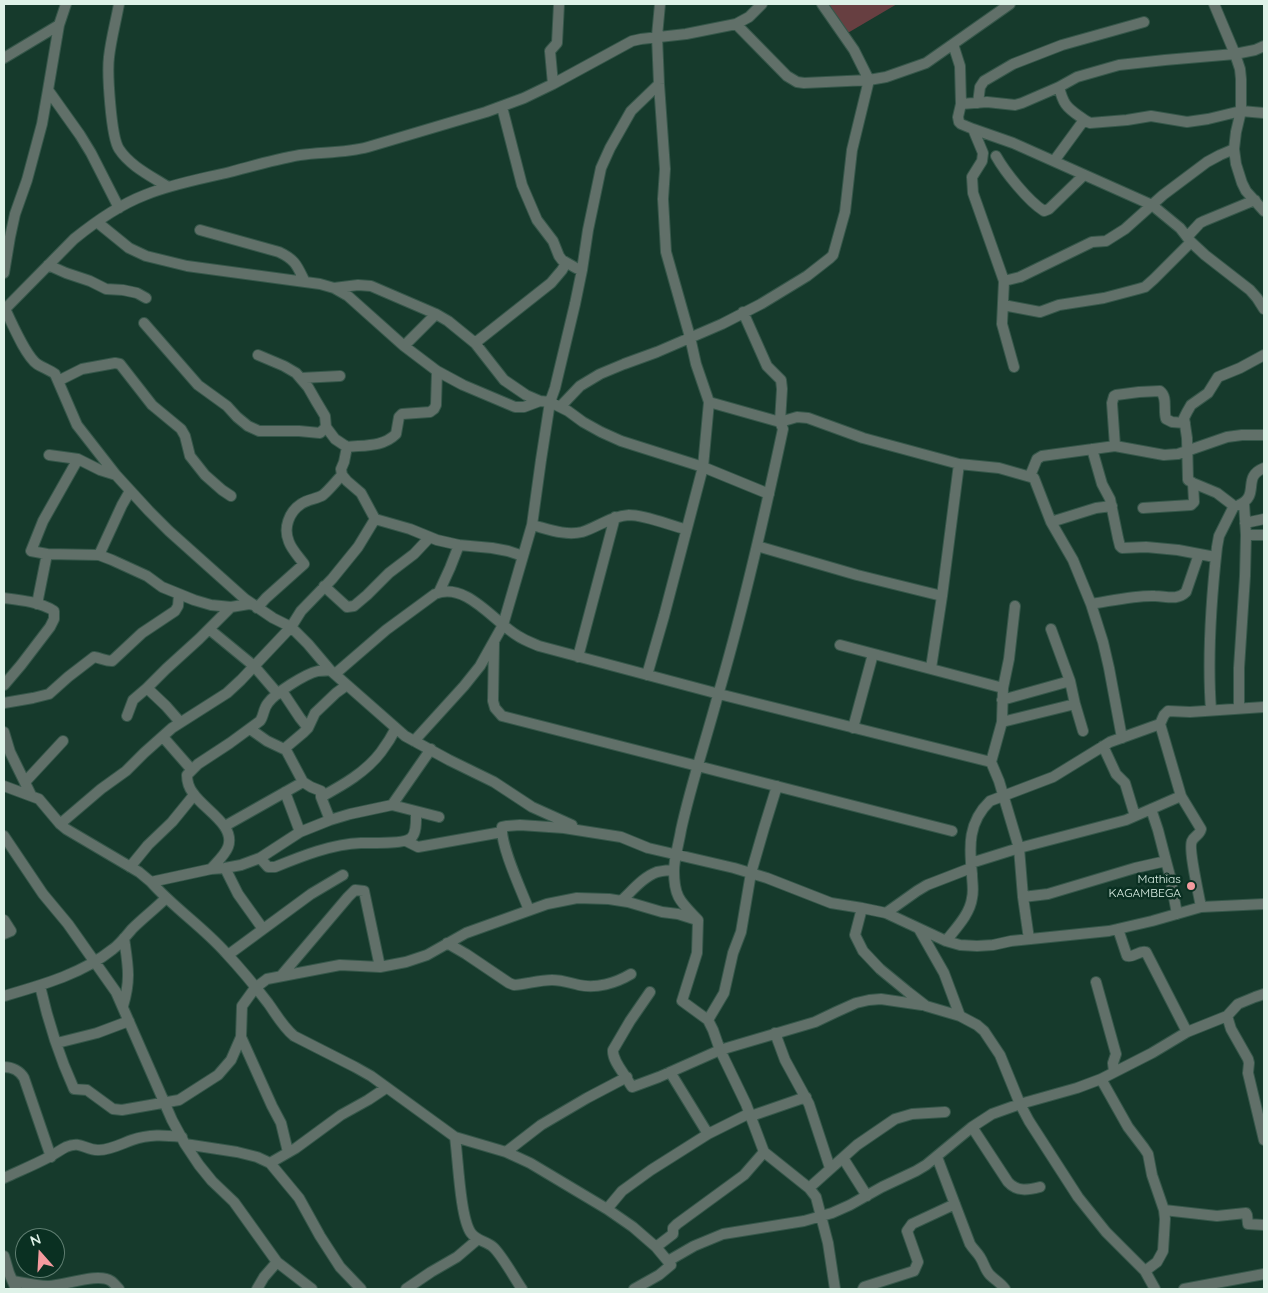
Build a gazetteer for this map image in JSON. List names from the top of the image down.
{
  "places": ["Mathias KAGAMBEGA"],
  "north": "top"
}
